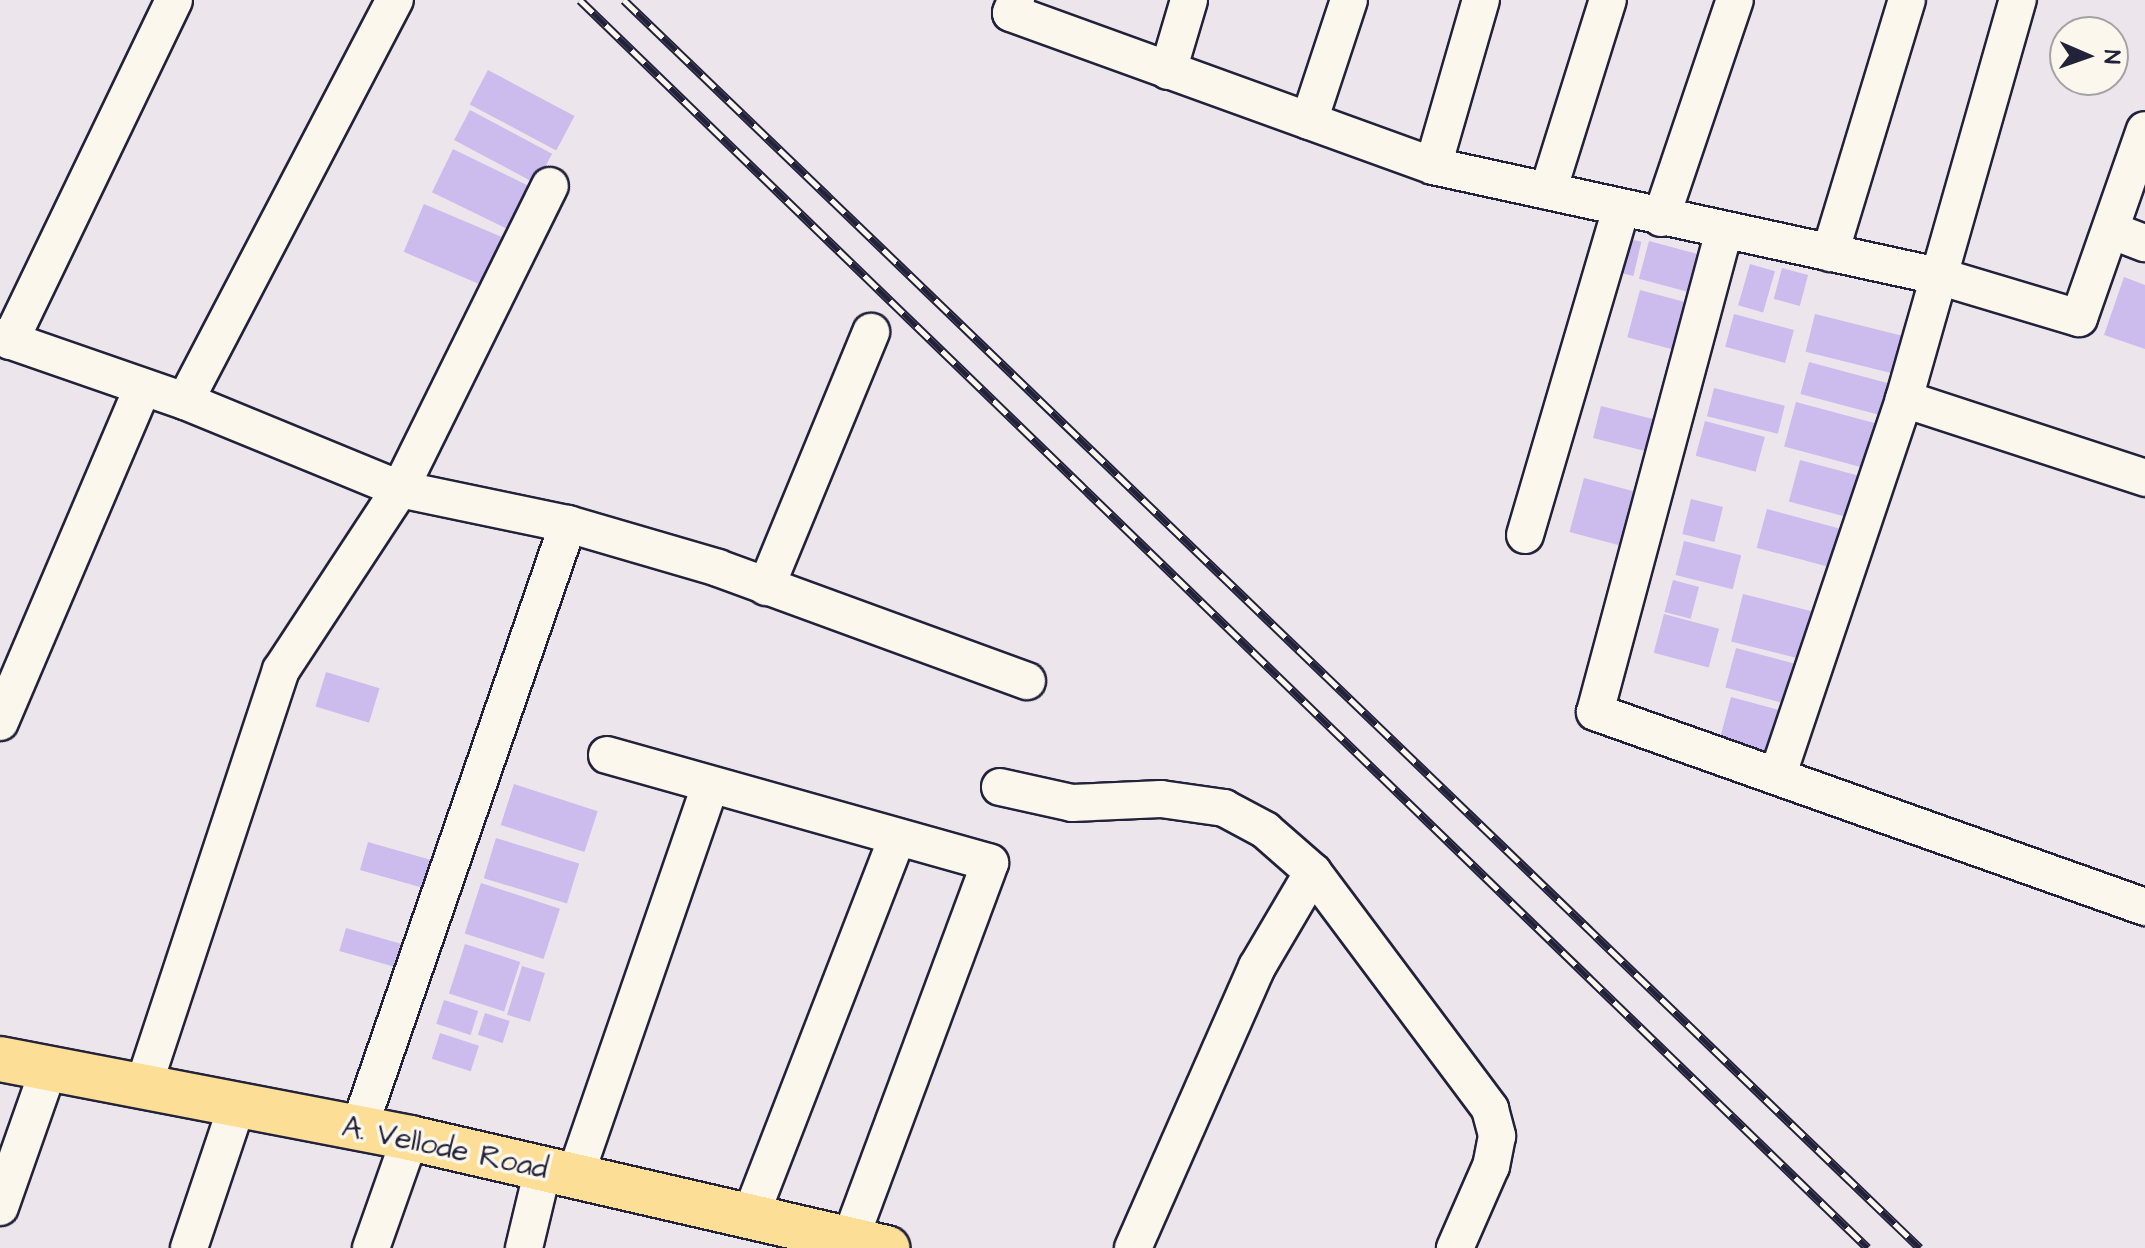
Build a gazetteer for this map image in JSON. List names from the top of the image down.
{
  "streets": {
    "main road": ["A. Vellode Road"]
  },
  "north": "right"
}
